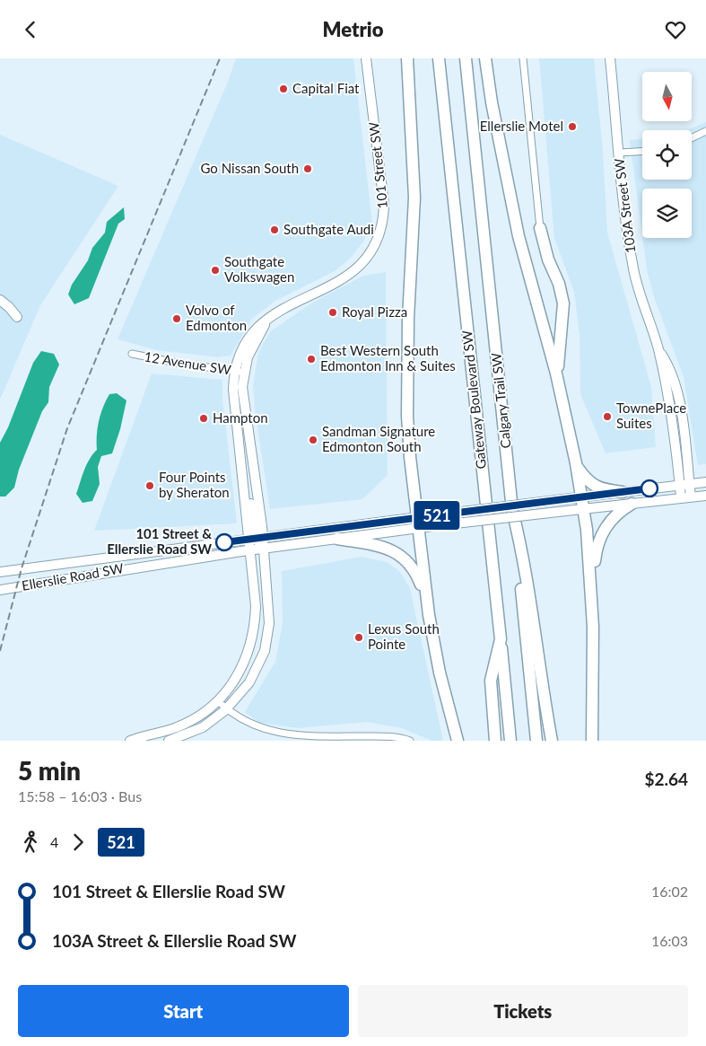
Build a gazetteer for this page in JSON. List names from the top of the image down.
{
  "streets": {
    "highway": ["Gateway Boulevard SW", "Calgary Trail SW"],
    "street": [
      "101 Street SW",
      "103A Street SW",
      "12 Avenue SW",
      "Ellerslie Road SW"
    ]
  },
  "crossings": [
    ["101 Street SW", "12 Avenue SW"],
    ["101 Street SW", "Ellerslie Road SW"],
    ["103A Street SW", "Ellerslie Road SW"]
  ],
  "places": [
    "Capital Fiat",
    "Ellerslie Motel",
    "Go Nissan South",
    "Southgate Audi",
    "Southgate Volkswagen",
    "Royal Pizza",
    "Volvo of Edmonton",
    "Best Western South Edmonton Inn & Suites",
    "TownePlace Suites",
    "Hampton",
    "Sandman Signature Edmonton South",
    "Four Points by Sheraton",
    "101 Street & Ellerslie Road SW",
    "Lexus South Pointe"
  ],
  "lines": ["bus line 521"],
  "north": "bottom",
  "page": {
    "header": "Metrio",
    "on_map": "521",
    "heading": ["5 min", "15:58 – 16:03 · Bus", "$2.64"],
    "legs": ["4", "521"],
    "list": [
      {
        "name": "101 Street & Ellerslie Road SW",
        "value": "16:02"
      },
      {
        "name": "103A Street & Ellerslie Road SW",
        "value": "16:03"
      }
    ],
    "buttons": ["Start", "Tickets"]
  }
}
